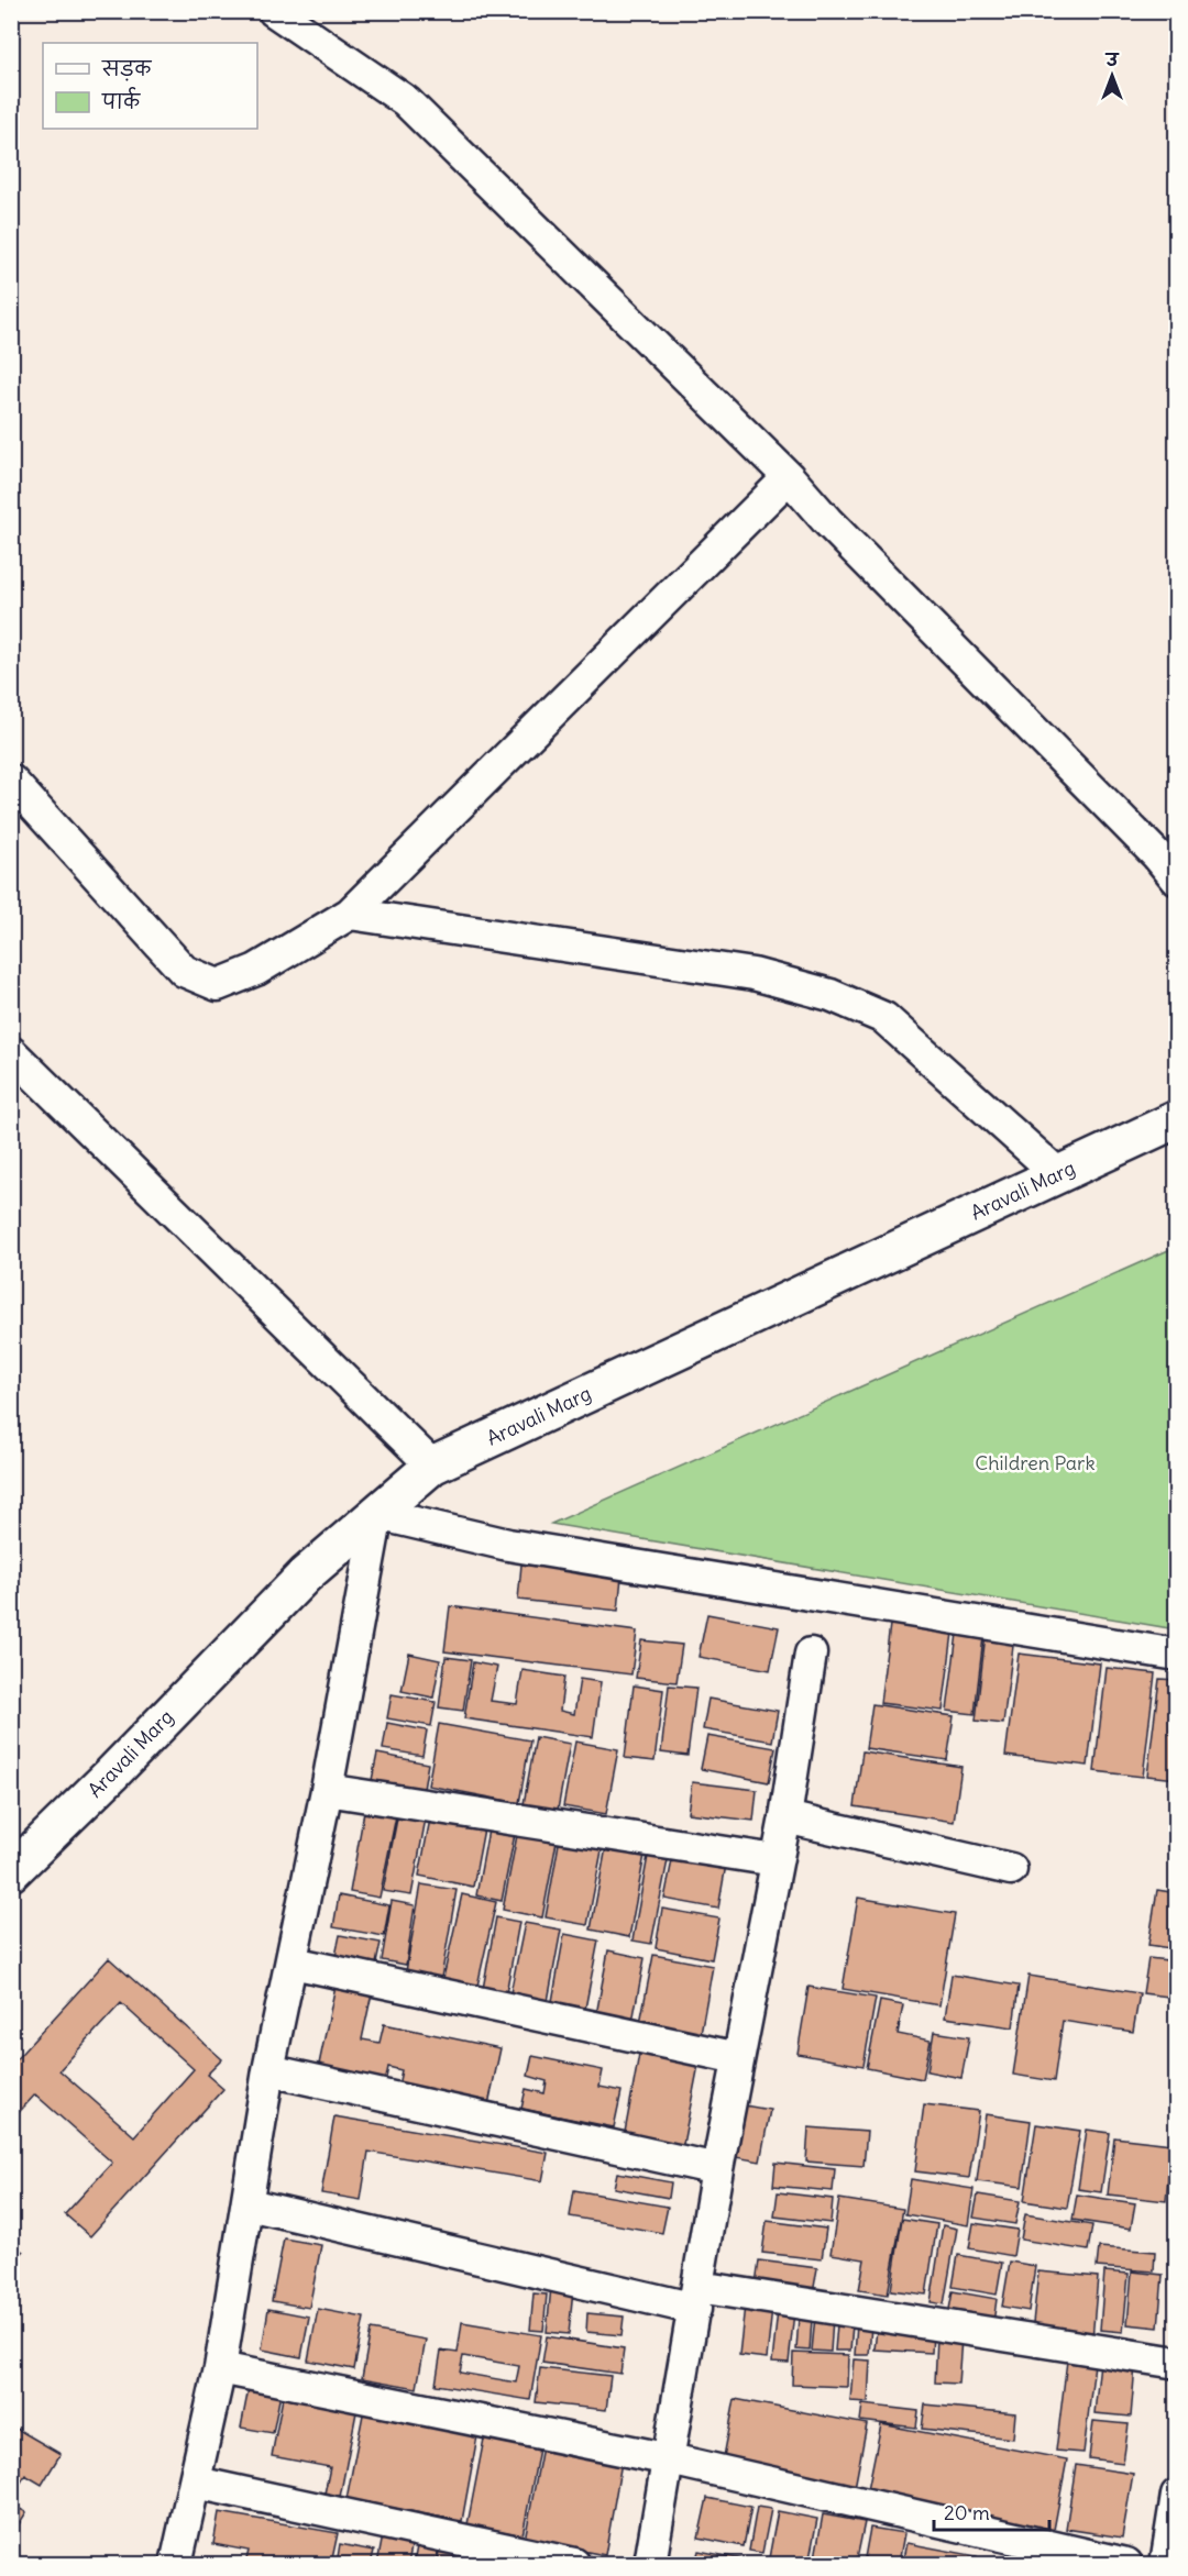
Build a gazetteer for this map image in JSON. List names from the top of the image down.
{
  "streets": {
    "street": ["Aravali Marg"]
  },
  "parks": ["Children Park"],
  "legend": ["सड़क", "पार्क"],
  "scale_bar": "20 m",
  "north": "top"
}
